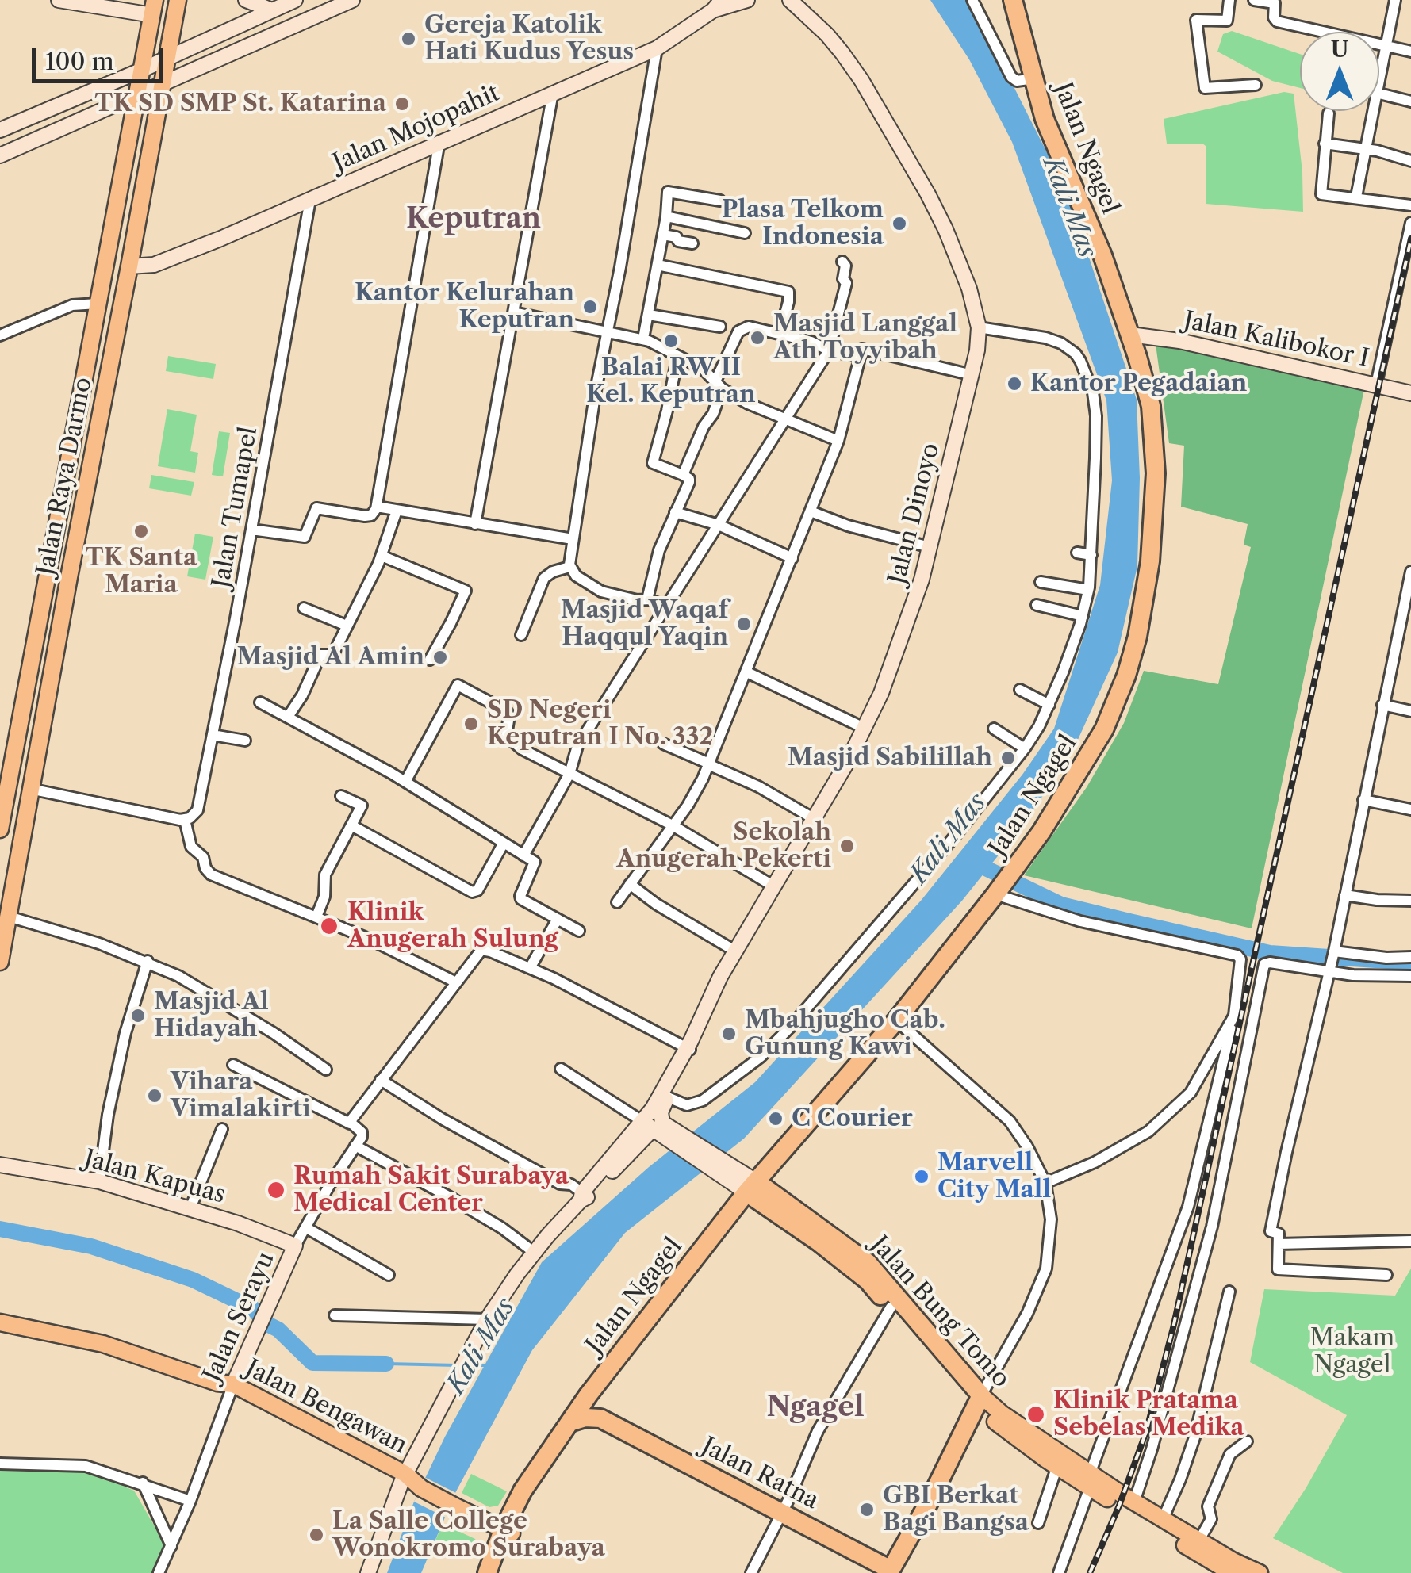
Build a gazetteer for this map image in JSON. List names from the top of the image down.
{
  "streets": {
    "highway": ["Jalan Ngagel", "Jalan Bung Tomo", "Jalan Ratna"],
    "main road": [
      "Jalan Mojopahit",
      "Jalan Kalibokor I",
      "Jalan Raya Darmo",
      "Jalan Dinoyo",
      "Jalan Kapuas",
      "Jalan Serayu",
      "Jalan Bengawan"
    ],
    "street": ["Jalan Tumapel"]
  },
  "crossings": [
    ["Jalan Mojopahit", "Jalan Raya Darmo"],
    ["Jalan Mojopahit", "Jalan Tumapel"],
    ["Jalan Ngagel", "Jalan Kalibokor I"],
    ["Jalan Ngagel", "Jalan Bung Tomo"],
    ["Jalan Ngagel", "Jalan Bengawan"],
    ["Jalan Dinoyo", "Jalan Bung Tomo"],
    ["Jalan Kapuas", "Jalan Serayu"],
    ["Jalan Serayu", "Jalan Bengawan"]
  ],
  "districts": ["Keputran", "Ngagel"],
  "water": ["Kali Mas"],
  "parks": ["Makam Ngagel"],
  "places": [
    "Gereja Katolik Hati Kudus Yesus",
    "TK SD SMP St. Katarina",
    "Plasa Telkom Indonesia",
    "Kantor Kelurahan Keputran",
    "Masjid Langgal Ath Toyyibah",
    "Balai RW II Kel. Keputran",
    "Kantor Pegadaian",
    "TK Santa Maria",
    "Masjid Waqaf Haqqul Yaqin",
    "Masjid Al Amin",
    "SD Negeri Keputran I No. 332",
    "Masjid Sabilillah",
    "Sekolah Anugerah Pekerti",
    "Klinik Anugerah Sulung",
    "Masjid Al Hidayah",
    "Mbahjugho Cab. Gunung Kawi",
    "Vihara Vimalakirti",
    "C Courier",
    "Marvell City Mall",
    "Rumah Sakit Surabaya Medical Center",
    "Klinik Pratama Sebelas Medika",
    "GBI Berkat Bagi Bangsa",
    "La Salle College Wonokromo Surabaya"
  ],
  "scale_bar": "100 m",
  "north": "top"
}
